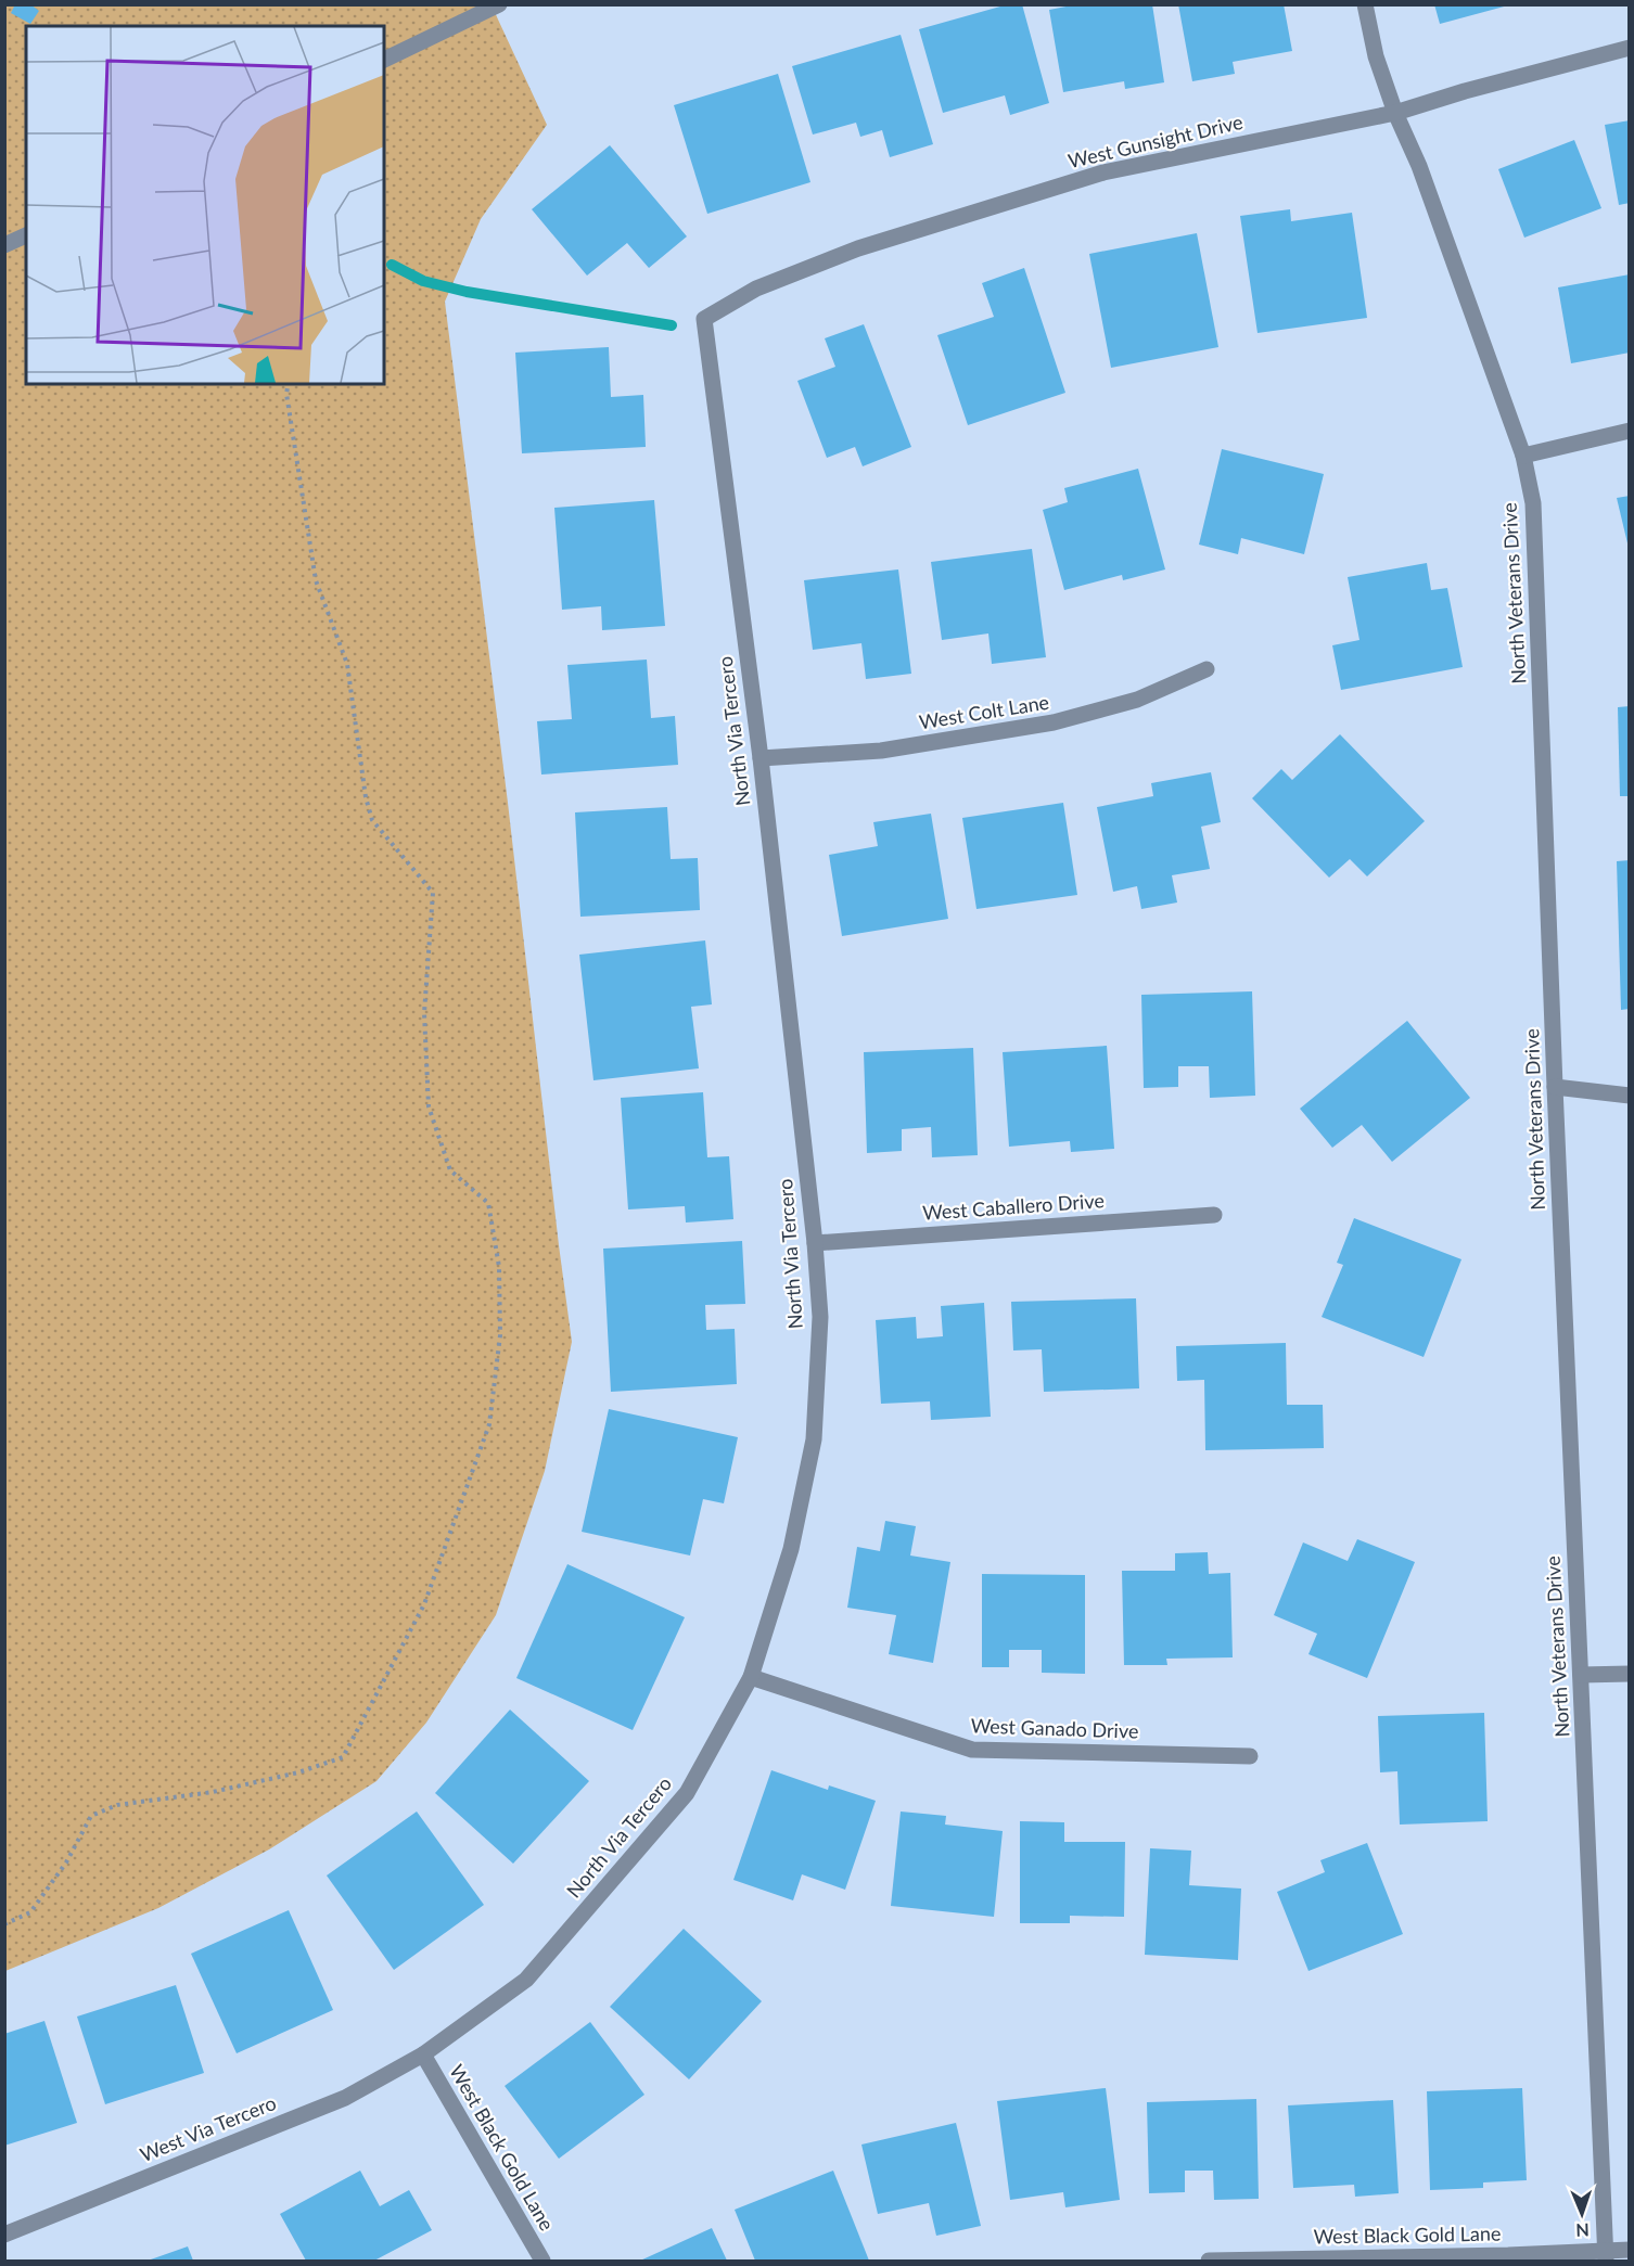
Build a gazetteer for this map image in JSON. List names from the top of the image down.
{
  "streets": {
    "street": [
      "West Gunsight Drive",
      "North Veterans Drive",
      "West Colt Lane",
      "North Via Tercero",
      "West Caballero Drive",
      "West Ganado Drive",
      "West Via Tercero",
      "West Black Gold Lane"
    ]
  },
  "crossings": [
    ["West Gunsight Drive", "North Veterans Drive"],
    ["West Gunsight Drive", "North Via Tercero"],
    ["North Veterans Drive", "West Black Gold Lane"],
    ["West Colt Lane", "North Via Tercero"],
    ["North Via Tercero", "West Caballero Drive"],
    ["North Via Tercero", "West Ganado Drive"],
    ["North Via Tercero", "West Via Tercero"],
    ["North Via Tercero", "West Black Gold Lane"],
    ["West Via Tercero", "West Black Gold Lane"]
  ],
  "north": "bottom"
}
